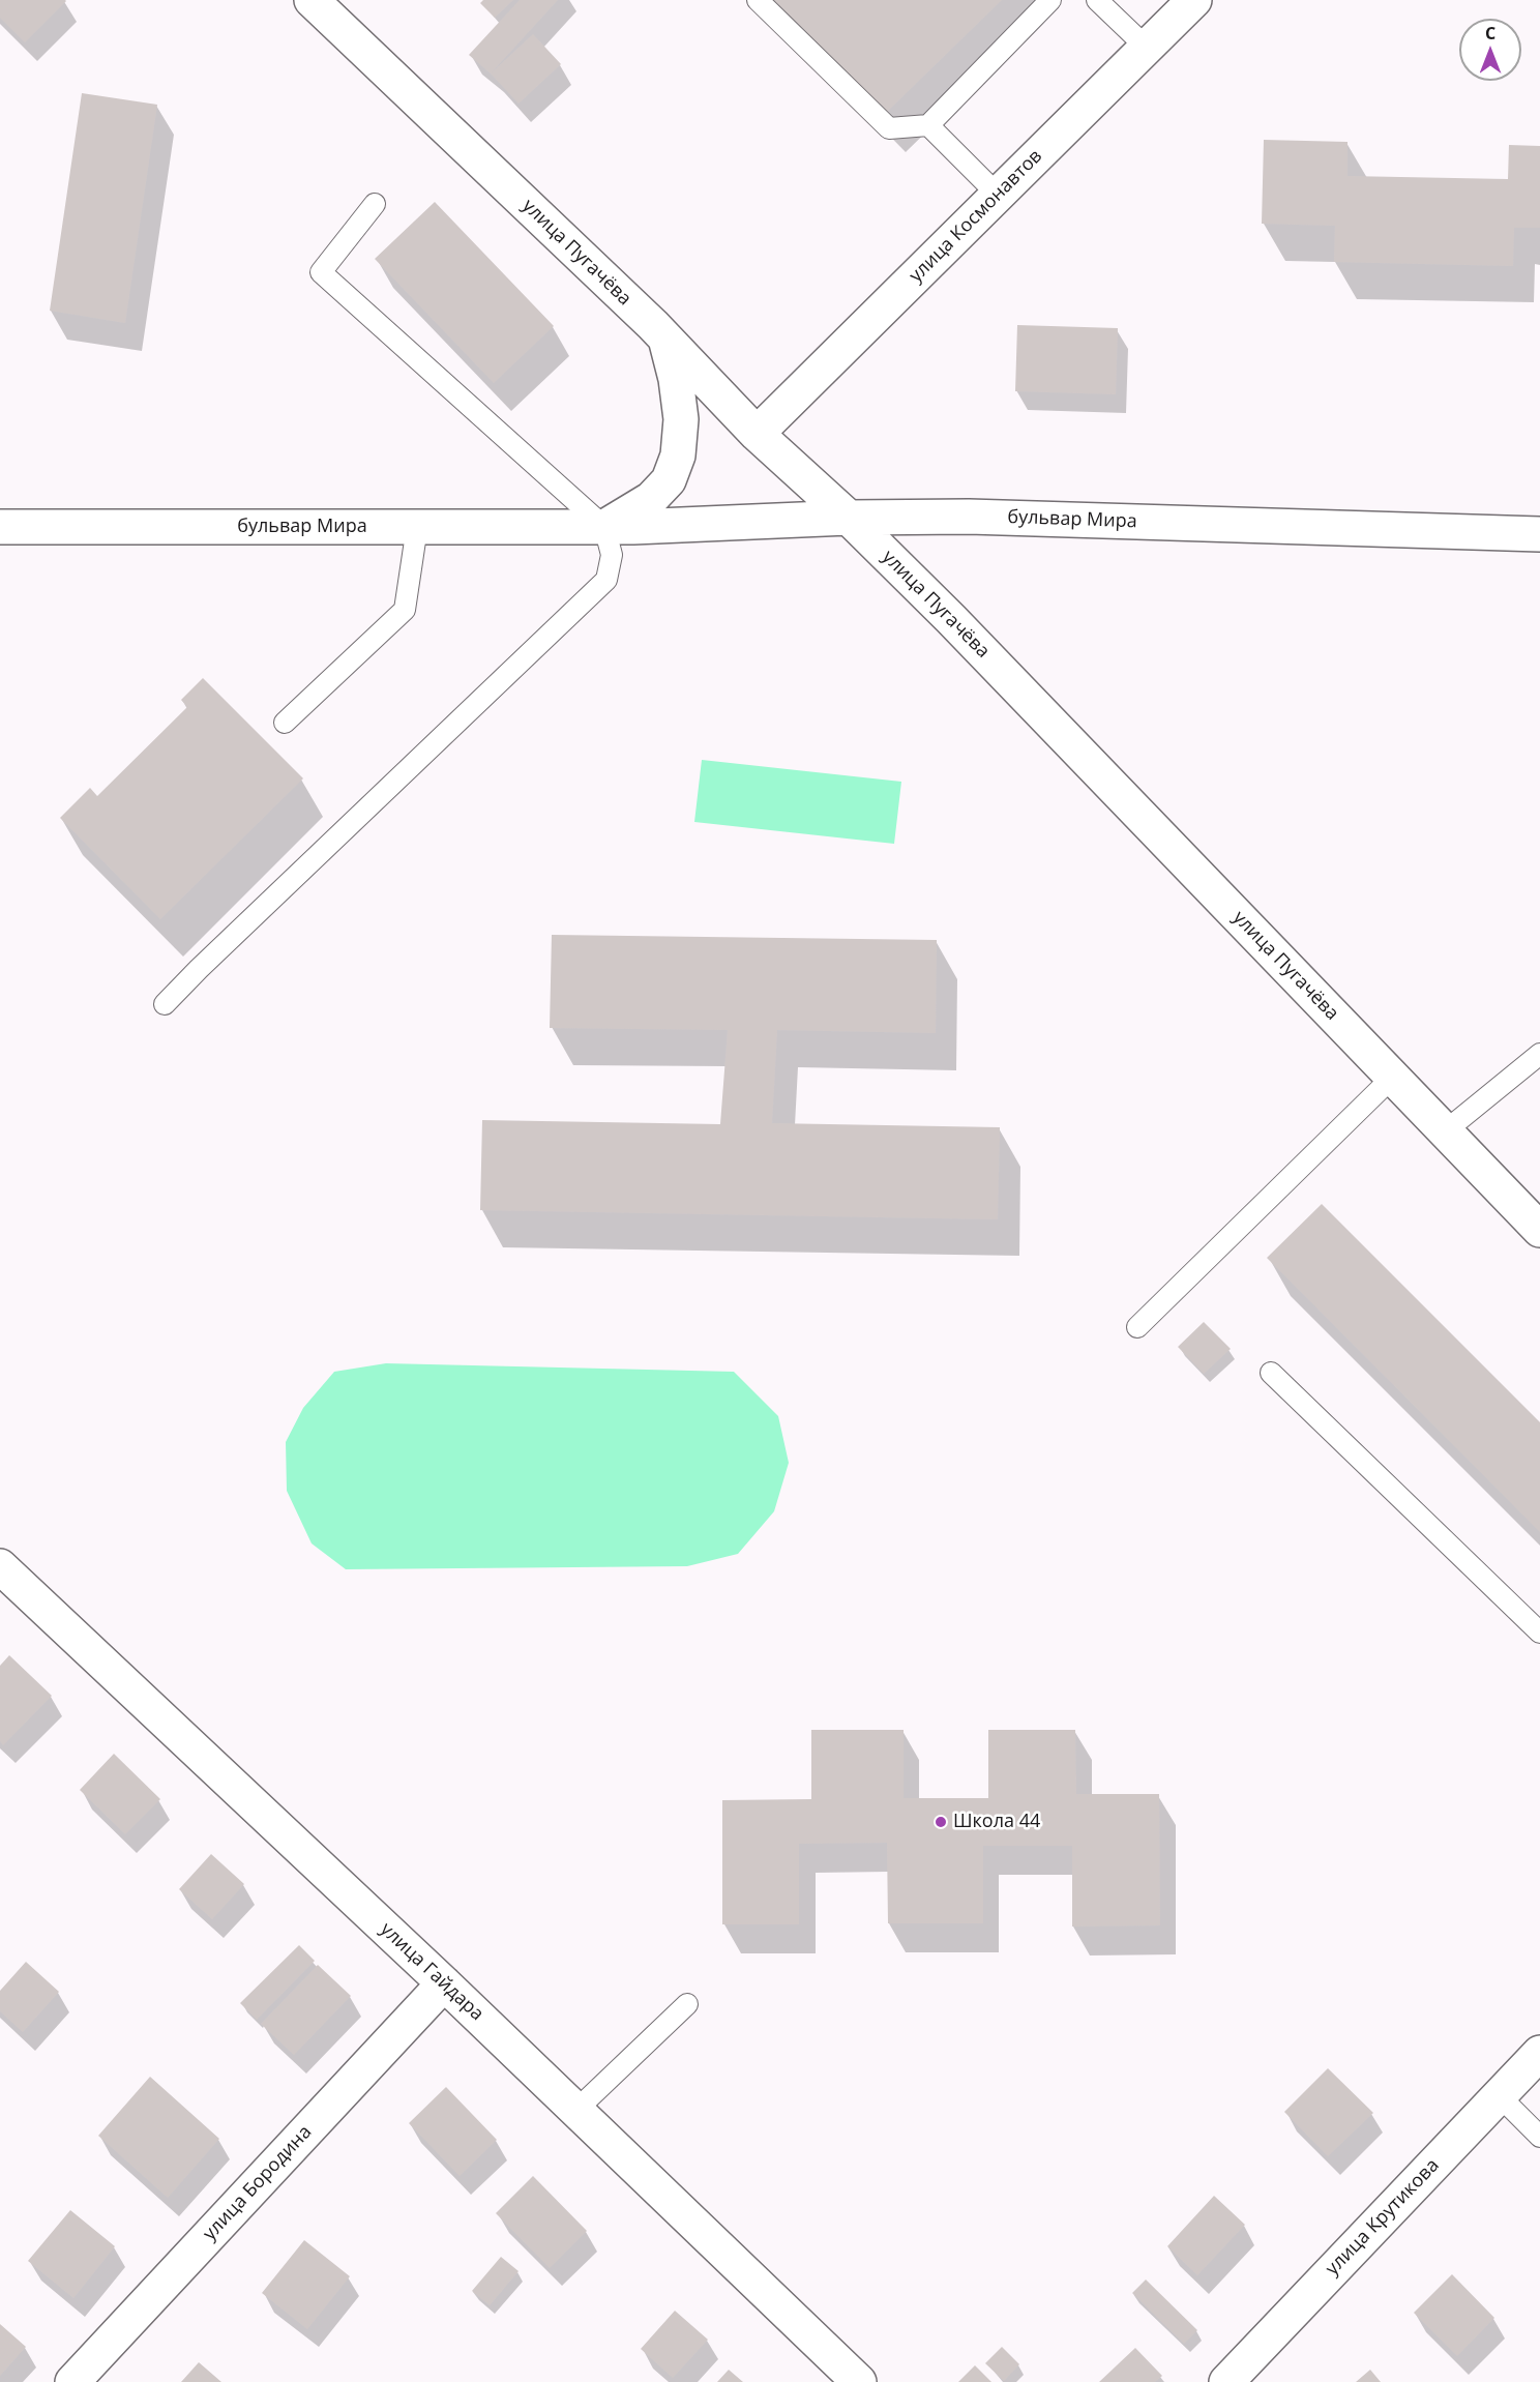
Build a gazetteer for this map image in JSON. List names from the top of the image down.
{
  "streets": {
    "street": [
      "улица Космонавтов",
      "улица Пугачёва",
      "бульвар Мира",
      "улица Гайдара",
      "улица Бородина",
      "улица Крутикова"
    ]
  },
  "crossings": [
    ["улица Космонавтов", "улица Пугачёва"],
    ["улица Пугачёва", "бульвар Мира"],
    ["улица Гайдара", "улица Бородина"]
  ],
  "places": ["Школа 44"],
  "north": "top"
}
